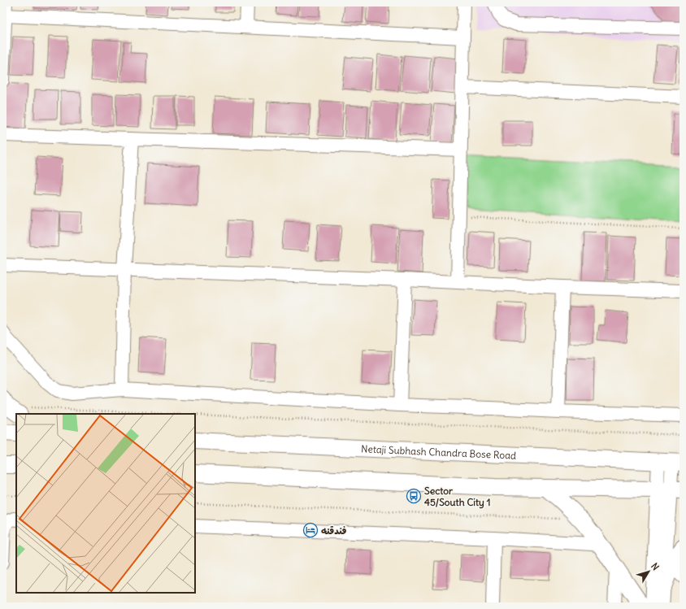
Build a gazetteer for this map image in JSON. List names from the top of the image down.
{
  "streets": {
    "main road": ["Netaji Subhash Chandra Bose Road"]
  },
  "places": {
    "bus stop": ["Sector 45/South City 1"],
    "hotel": ["فندقنه"]
  },
  "north": "top right"
}
